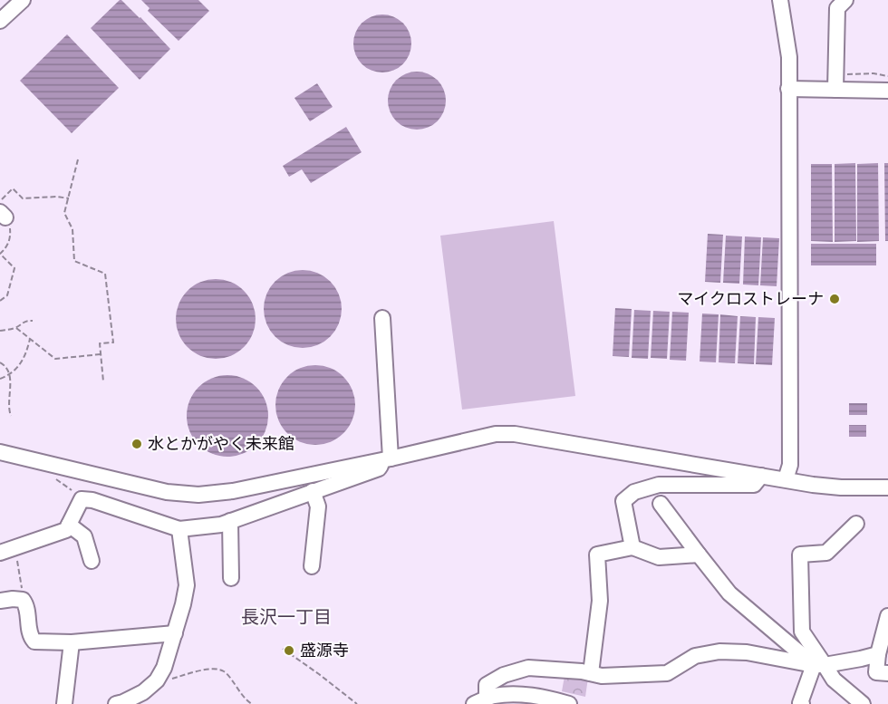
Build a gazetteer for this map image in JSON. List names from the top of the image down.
{
  "districts": ["長沢一丁目"],
  "places": ["マイクロストレーナ", "水とかがやく未来館", "盛源寺"]
}
